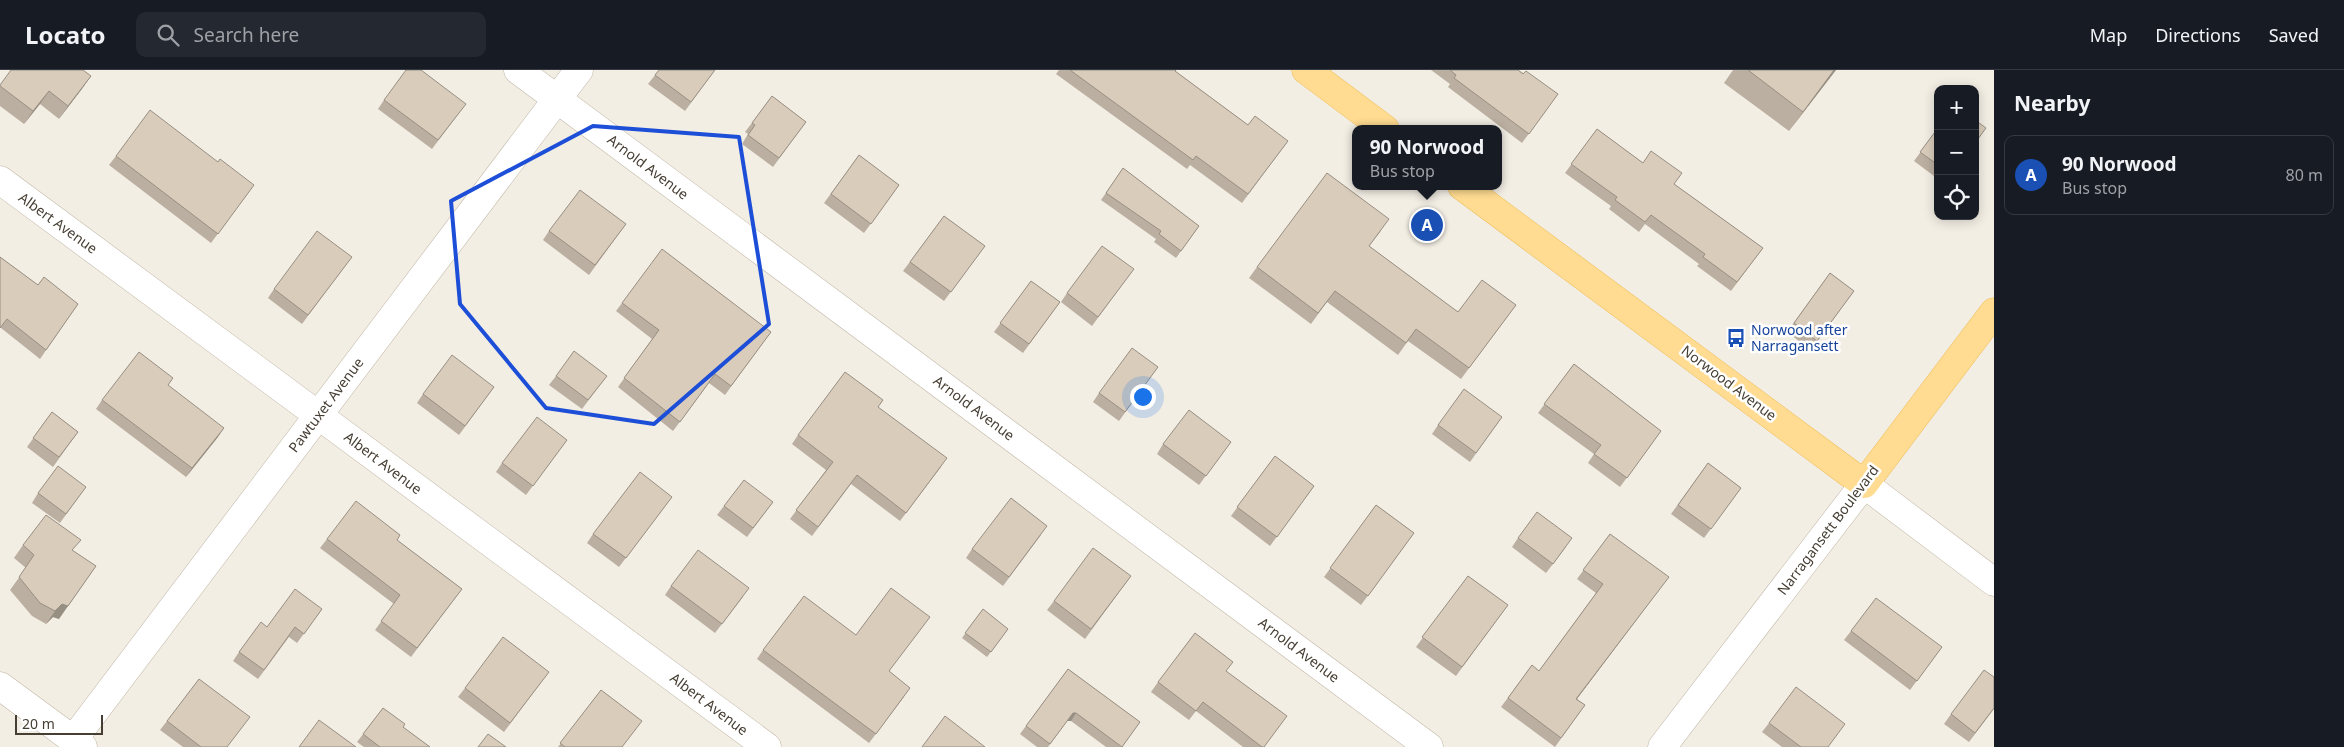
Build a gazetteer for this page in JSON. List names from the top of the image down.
{
  "streets": {
    "main road": ["Norwood Avenue", "Narragansett Boulevard"],
    "street": ["Arnold Avenue", "Albert Avenue", "Pawtuxet Avenue"]
  },
  "crossings": [
    ["Arnold Avenue", "Pawtuxet Avenue"],
    ["Albert Avenue", "Pawtuxet Avenue"],
    ["Norwood Avenue", "Narragansett Boulevard"]
  ],
  "places": {
    "bus stop": ["Norwood after Narragansett"]
  },
  "scale_bar": "20 m",
  "page": {
    "header": "Locato",
    "search": "Search here",
    "nav": ["Map", "Directions", "Saved"],
    "heading": "Nearby",
    "map_buttons": ["+", "−"],
    "popup": ["90 Norwood", "Bus stop"],
    "list": [
      {
        "mark": "A",
        "name": "90 Norwood",
        "note": "Bus stop",
        "value": "80 m"
      }
    ],
    "pins": "A",
    "scale": "20 m"
  }
}
